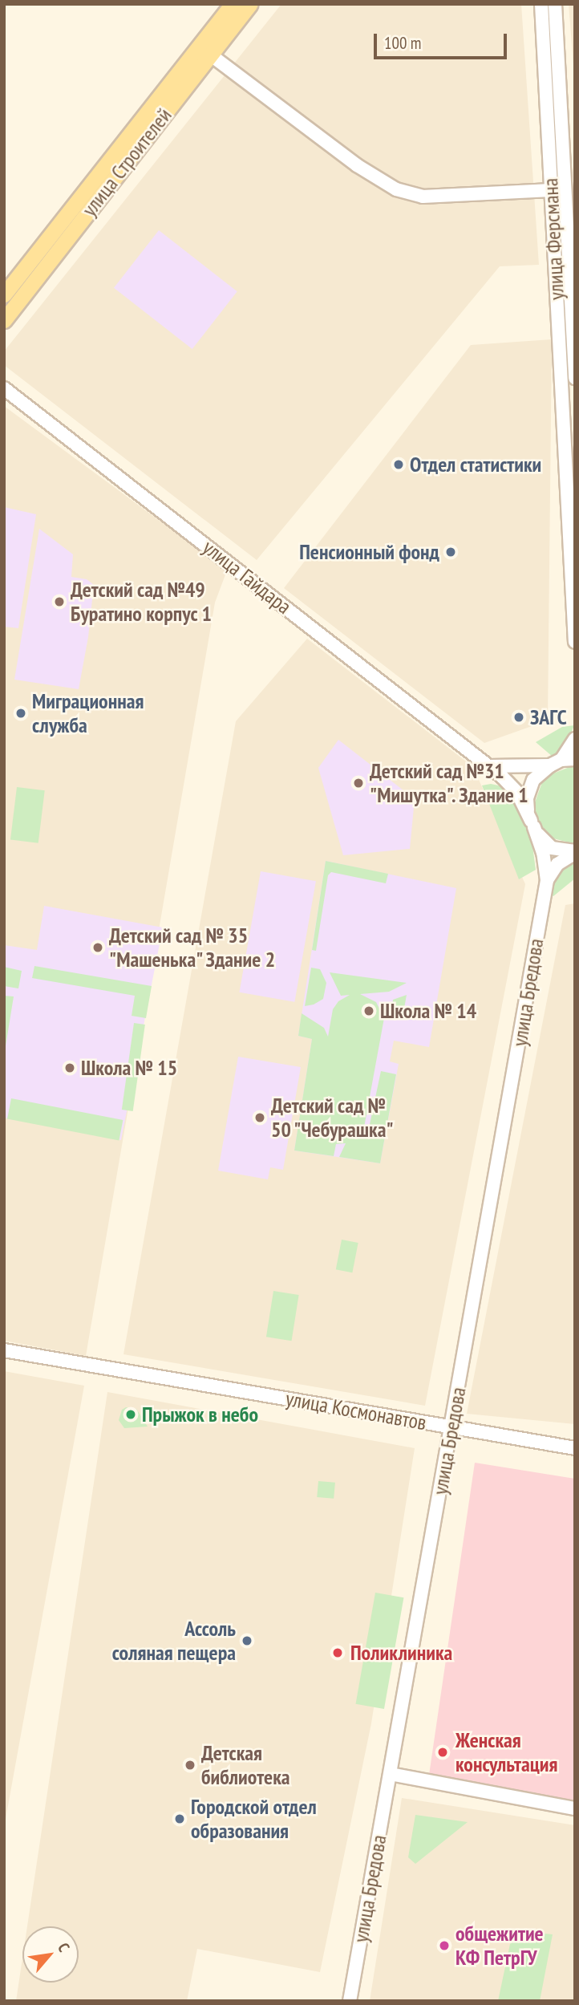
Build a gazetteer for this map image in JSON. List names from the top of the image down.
{
  "streets": {
    "main road": ["улица Строителей"],
    "street": [
      "улица Ферсмана",
      "улица Гайдара",
      "улица Бредова",
      "улица Космонавтов"
    ]
  },
  "crossings": [
    ["улица Бредова", "улица Космонавтов"]
  ],
  "places": [
    "Отдел статистики",
    "Пенсионный фонд",
    "Детский сад №49 Буратино корпус 1",
    "Миграционная служба",
    "ЗАГС",
    "Детский сад №31 \"Мишутка\". Здание 1",
    "Детский сад № 35 \"Машенька\" Здание 2",
    "Школа № 14",
    "Школа № 15",
    "Детский сад № 50 \"Чебурашка\"",
    "Прыжок в небо",
    "Ассоль соляная пещера",
    "Поликлиника",
    "Женская консультация",
    "Детская библиотека",
    "Городской отдел образования",
    "общежитие КФ ПетрГУ"
  ],
  "scale_bar": "100 m",
  "north": "top right"
}
